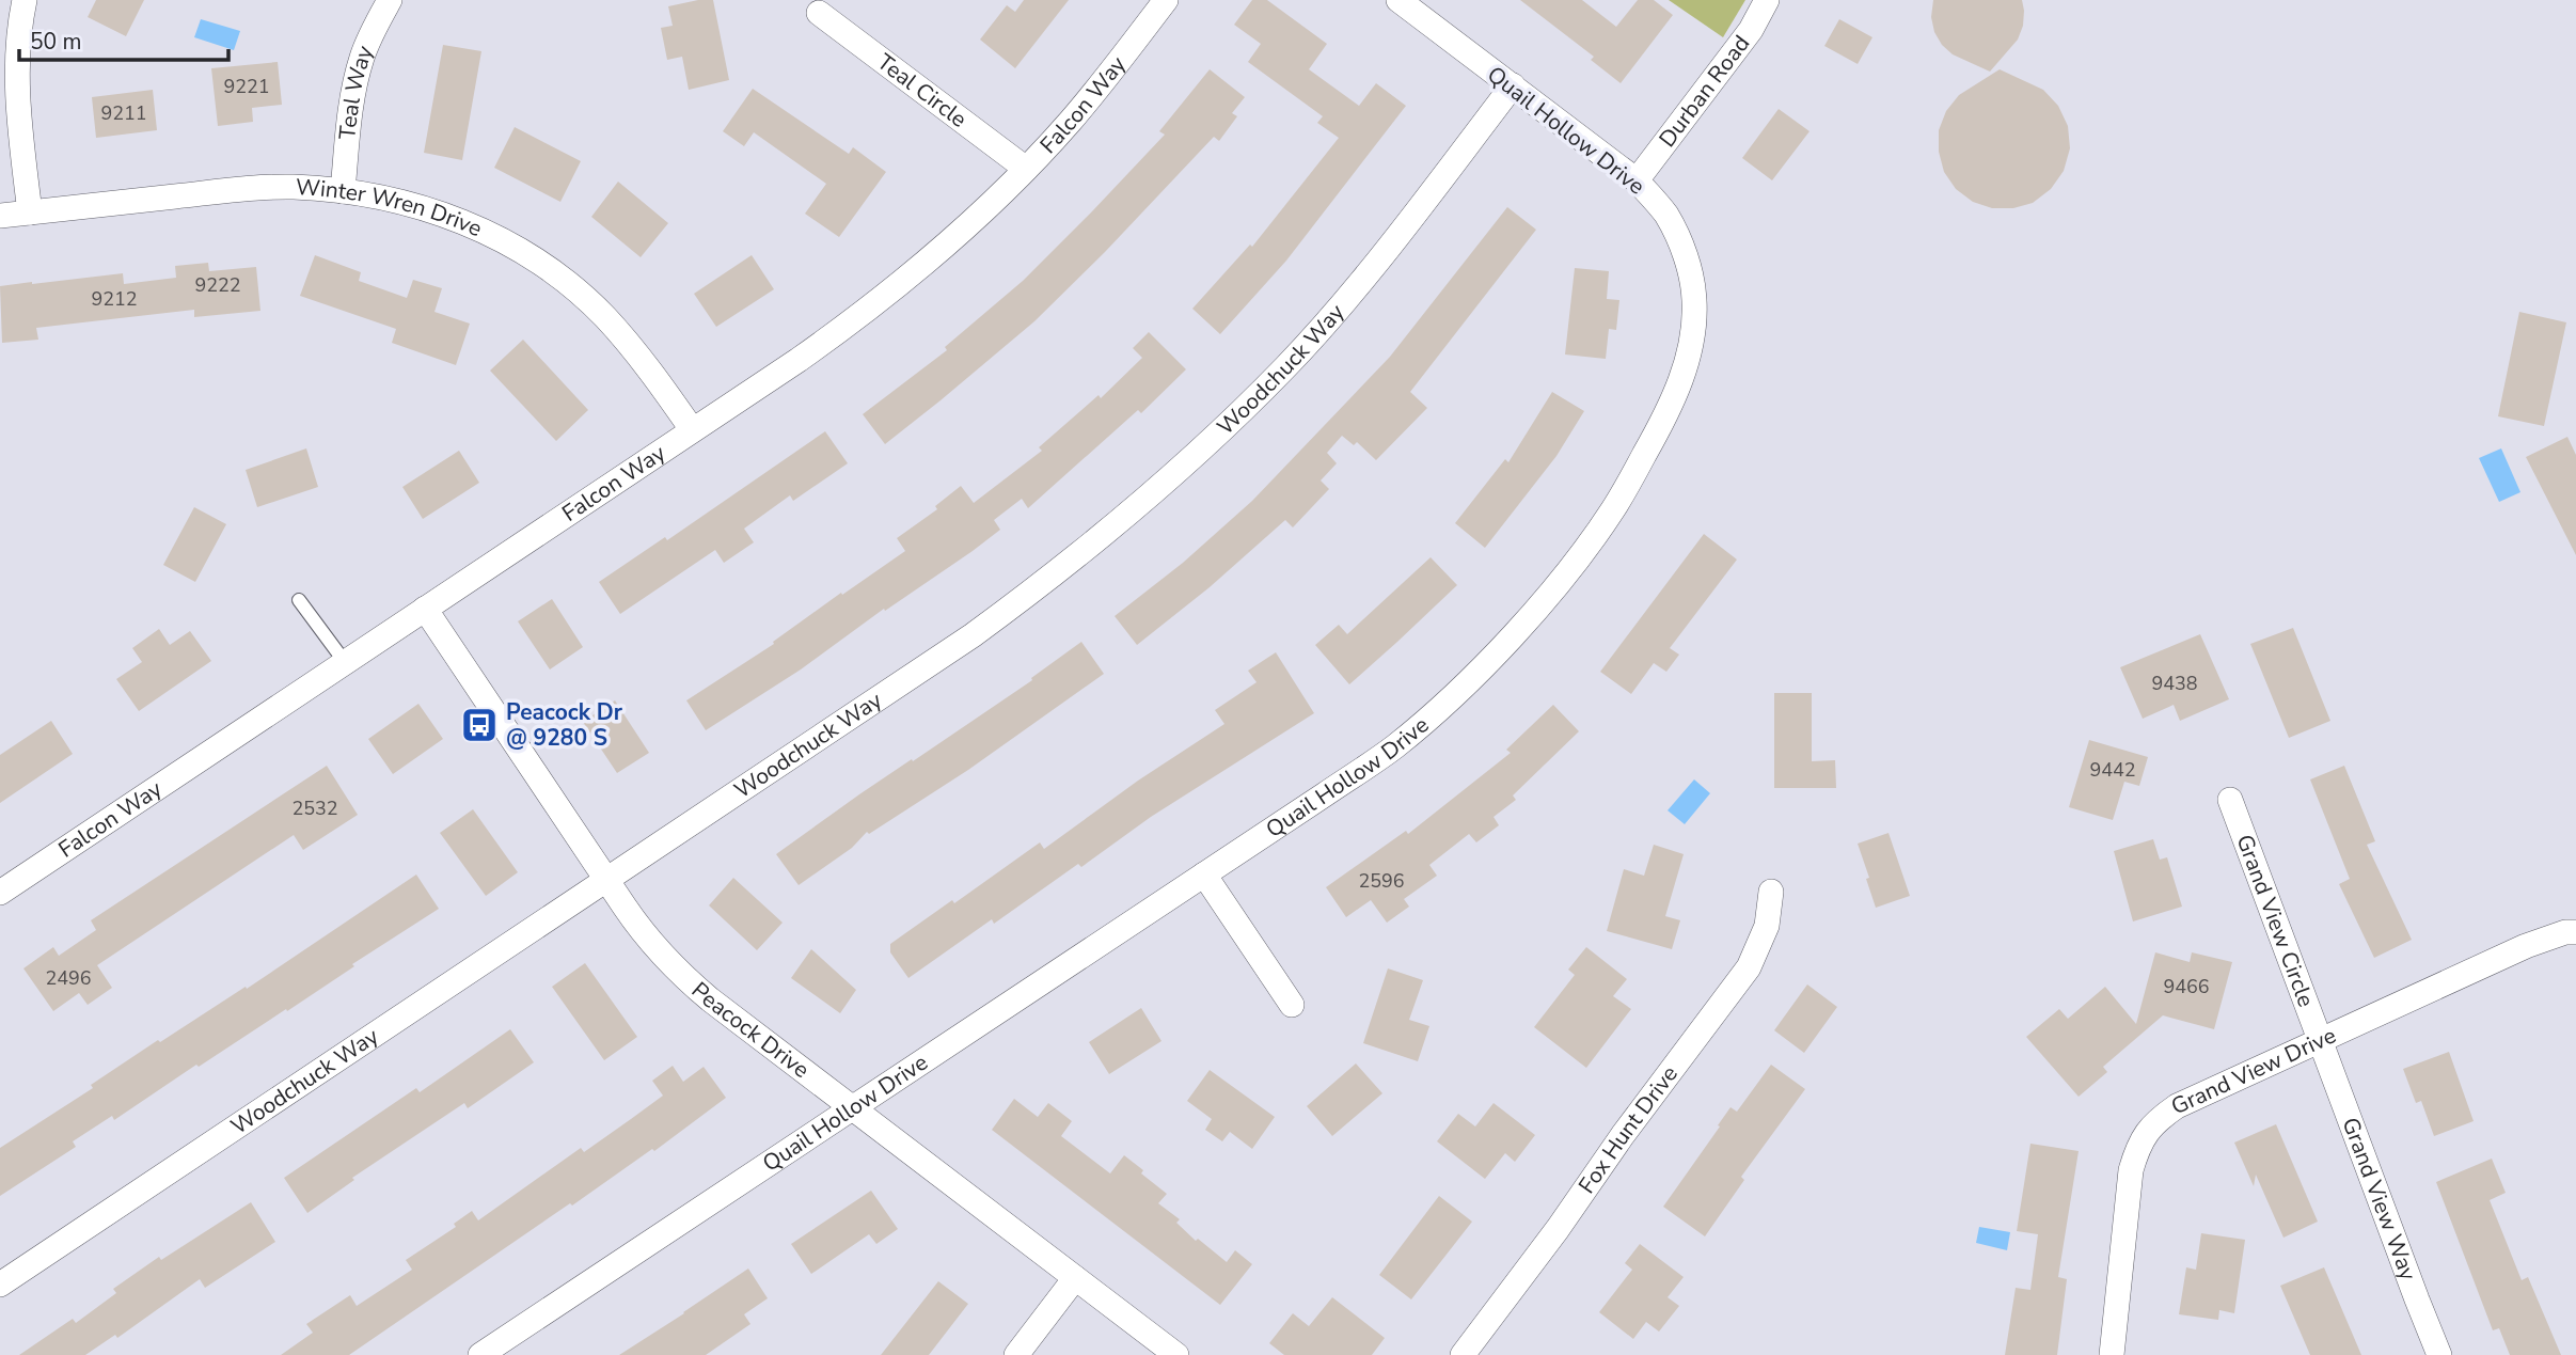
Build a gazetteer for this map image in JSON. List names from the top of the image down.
{
  "streets": {
    "street": [
      "Teal Circle",
      "Durban Road",
      "Teal Way",
      "Falcon Way",
      "Quail Hollow Drive",
      "Winter Wren Drive",
      "Woodchuck Way",
      "Grand View Circle",
      "Peacock Drive",
      "Grand View Drive",
      "Fox Hunt Drive",
      "Grand View Way"
    ]
  },
  "crossings": [
    ["Teal Circle", "Falcon Way"],
    ["Durban Road", "Quail Hollow Drive"],
    ["Teal Way", "Winter Wren Drive"],
    ["Falcon Way", "Winter Wren Drive"],
    ["Falcon Way", "Peacock Drive"],
    ["Quail Hollow Drive", "Woodchuck Way"],
    ["Quail Hollow Drive", "Peacock Drive"],
    ["Woodchuck Way", "Peacock Drive"],
    ["Grand View Circle", "Grand View Drive"],
    ["Grand View Circle", "Grand View Way"],
    ["Grand View Drive", "Grand View Way"]
  ],
  "places": {
    "bus stop": ["Peacock Dr @ 9280 S"]
  },
  "house_numbers": [
    "9221",
    "9211",
    "9222",
    "9212",
    "9438",
    "9442",
    "2532",
    "2596",
    "2496",
    "9466"
  ],
  "scale_bar": "50 m"
}
